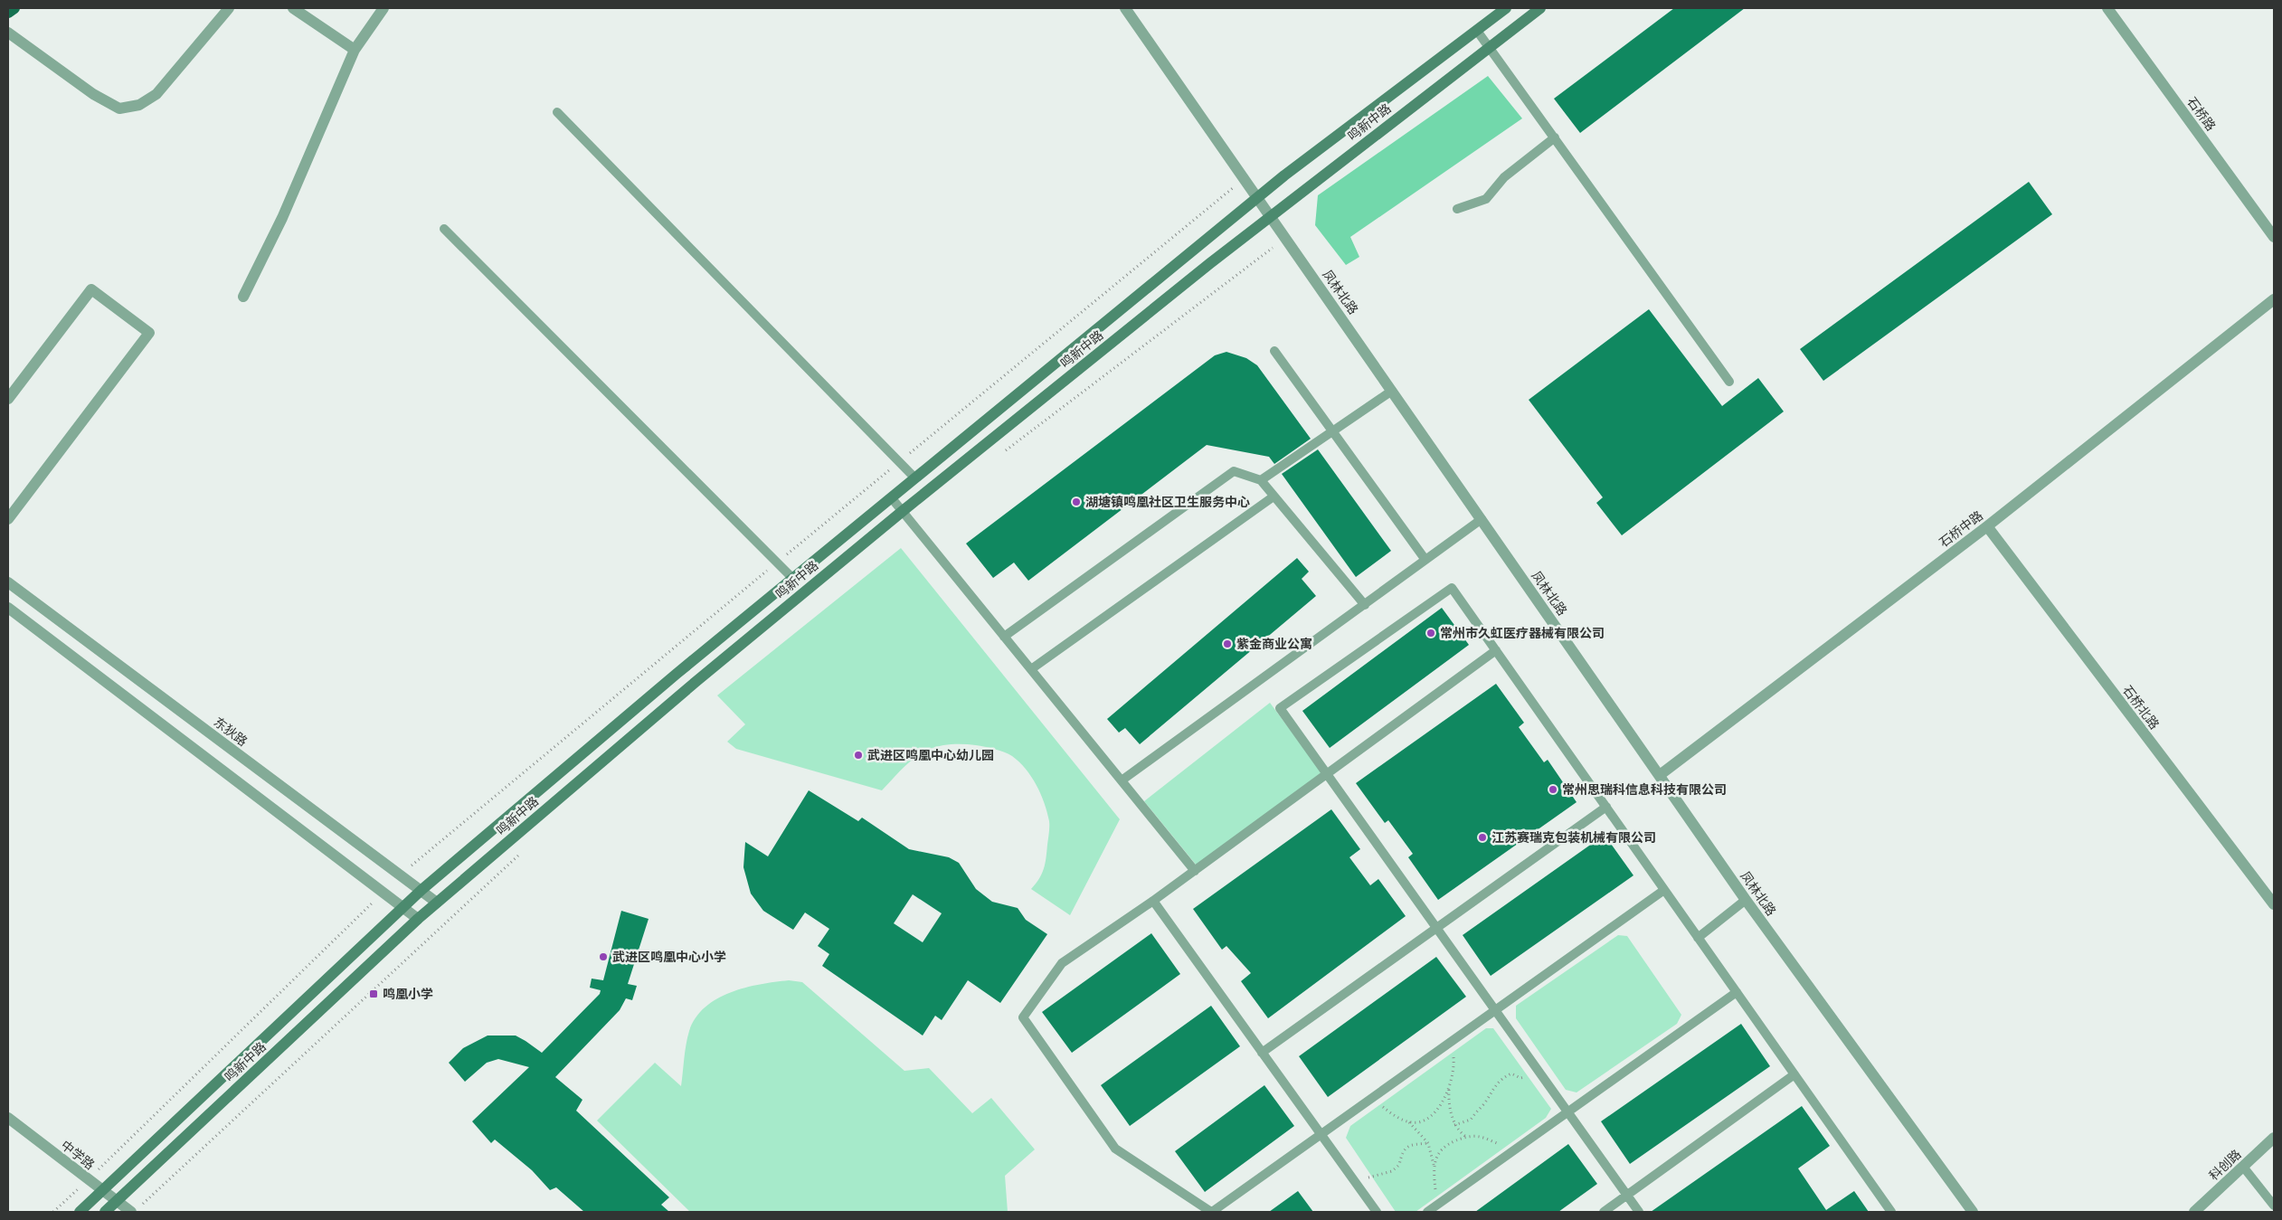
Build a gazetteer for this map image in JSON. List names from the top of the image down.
{
  "streets": {
    "main road": ["鸣新中路"],
    "street": [
      "石桥路",
      "凤林北路",
      "石桥中路",
      "石桥北路",
      "东狄路",
      "中学路",
      "科创路"
    ]
  },
  "crossings": [
    ["鸣新中路", "凤林北路"],
    ["鸣新中路", "东狄路"],
    ["鸣新中路", "中学路"],
    ["凤林北路", "石桥中路"],
    ["石桥中路", "石桥北路"]
  ],
  "places": {
    "other": [
      "湖塘镇鸣凰社区卫生服务中心",
      "常州市久虹医疗器械有限公司",
      "紫金商业公寓",
      "武进区鸣凰中心幼儿园",
      "常州思瑞科信息科技有限公司",
      "江苏赛瑞克包装机械有限公司",
      "武进区鸣凰中心小学"
    ],
    "transit": ["鸣凰小学"]
  }
}
